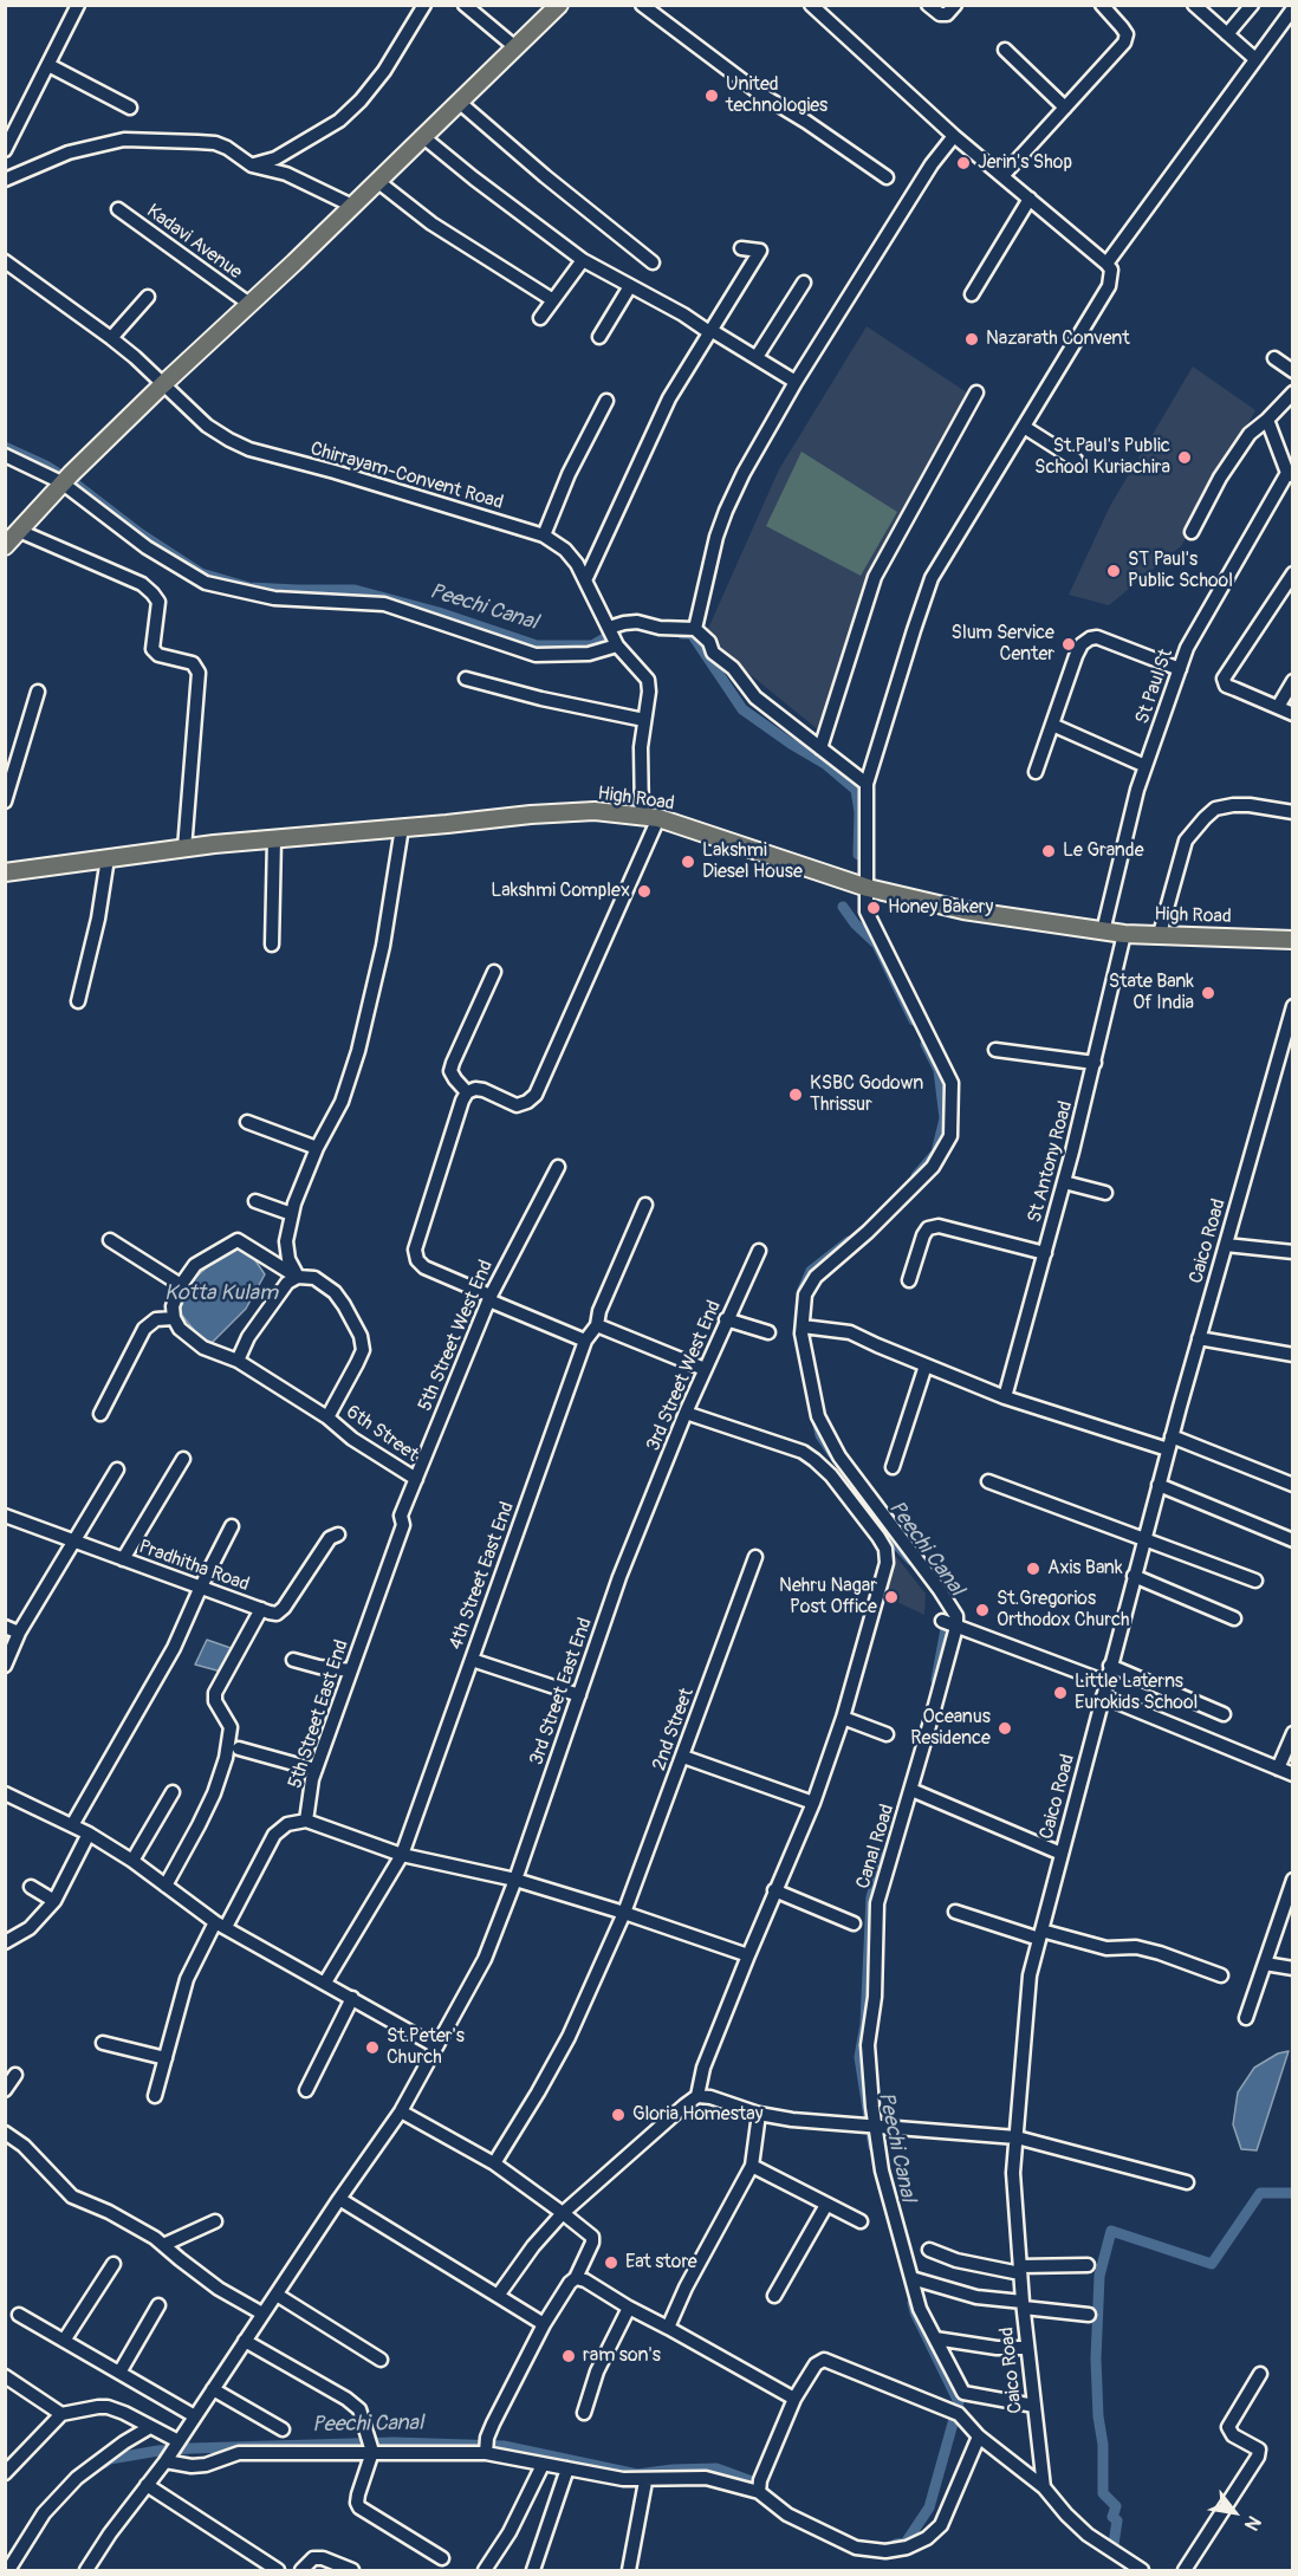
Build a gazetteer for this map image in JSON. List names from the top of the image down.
{
  "streets": {
    "main road": ["High Road"],
    "street": [
      "Kadavi Avenue",
      "Chirrayam-Convent Road",
      "St Paul St",
      "St Antony Road",
      "Caico Road",
      "5th Street West End",
      "3rd Street West End",
      "6th Street",
      "Pradhitha Road",
      "4th Street East End",
      "3rd Street East End",
      "5th Street East End",
      "2nd Street",
      "Canal Road"
    ]
  },
  "crossings": [
    ["Chirrayam-Convent Road", "High Road"],
    ["St Paul St", "High Road"],
    ["High Road", "St Antony Road"],
    ["5th Street West End", "6th Street"],
    ["5th Street West End", "5th Street East End"],
    ["3rd Street West End", "3rd Street East End"]
  ],
  "water": ["Peechi Canal", "Kotta Kulam"],
  "places": [
    "United technologies",
    "Jerin's Shop",
    "Nazarath Convent",
    "St.Paul's Public School Kuriachira",
    "ST Paul's Public School",
    "Slum Service Center",
    "Le Grande",
    "Lakshmi Diesel House",
    "Lakshmi Complex",
    "Honey Bakery",
    "State Bank Of India",
    "KSBC Godown Thrissur",
    "Axis Bank",
    "Nehru Nagar Post Office",
    "St.Gregorios Orthodox Church",
    "Little Laterns Eurokids School",
    "Oceanus Residence",
    "St.Peter's Church",
    "Gloria Homestay",
    "Eat store",
    "ram son's"
  ],
  "north": "bottom right"
}
